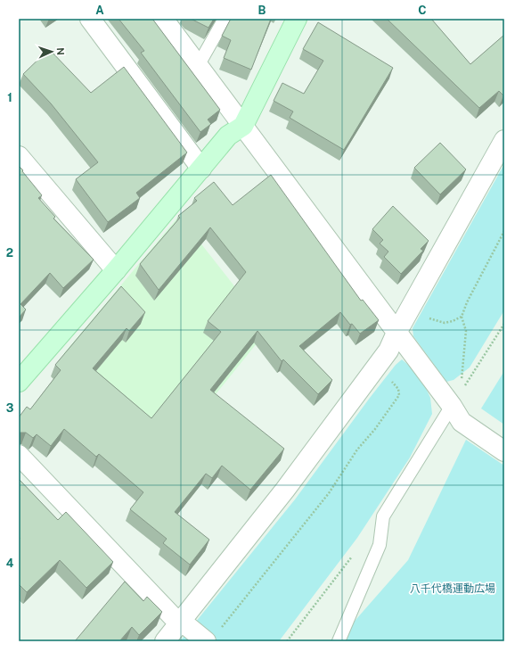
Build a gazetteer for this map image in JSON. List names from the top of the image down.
{
  "parks": ["八千代橋運動広場"],
  "north": "right",
  "grid": {
    "columns": ["A", "B", "C"],
    "rows": [
      "1",
      "2",
      "3",
      "4"
    ]
  }
}
